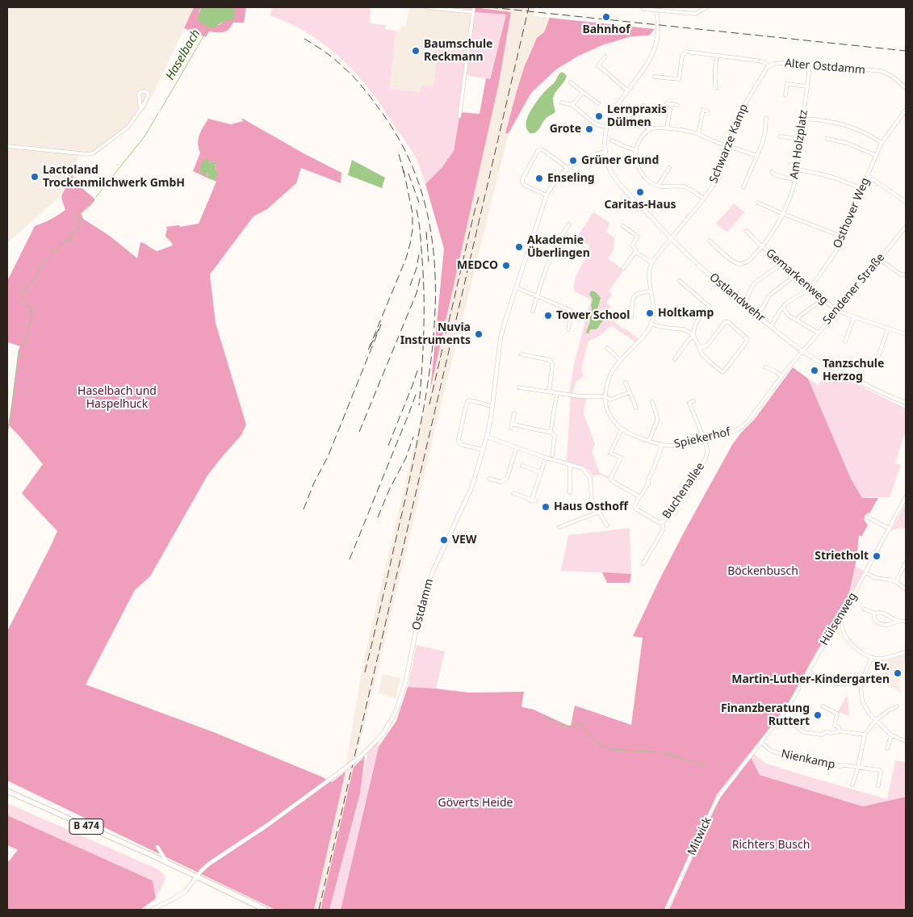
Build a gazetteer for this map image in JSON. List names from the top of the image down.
{
  "streets": {
    "highway": ["B 474"],
    "street": [
      "Alter Ostdamm",
      "Schwarze Kamp",
      "Am Holzplatz",
      "Osthover Weg",
      "Gemarkenweg",
      "Sendener Straße",
      "Ostlandwehr",
      "Spiekerhof",
      "Buchenallee",
      "Ostdamm",
      "Hülsenweg",
      "Nienkamp",
      "Mitwick"
    ]
  },
  "crossings": [
    ["Alter Ostdamm", "Schwarze Kamp"],
    ["Alter Ostdamm", "Am Holzplatz"],
    ["Schwarze Kamp", "Ostlandwehr"],
    ["Am Holzplatz", "Gemarkenweg"],
    ["Osthover Weg", "Gemarkenweg"],
    ["Osthover Weg", "Ostlandwehr"],
    ["Gemarkenweg", "Sendener Straße"],
    ["Sendener Straße", "Ostlandwehr"],
    ["Sendener Straße", "Spiekerhof"],
    ["Ostlandwehr", "Spiekerhof"],
    ["Ostlandwehr", "Ostdamm"],
    ["Spiekerhof", "Buchenallee"],
    ["Ostdamm", "B 474"],
    ["Hülsenweg", "Nienkamp"],
    ["Hülsenweg", "Mitwick"]
  ],
  "water": ["Haselbach"],
  "parks": [
    "Haselbach und Haspelhuck",
    "Böckenbusch",
    "Göverts Heide",
    "Richters Busch"
  ],
  "places": [
    "Bahnhof",
    "Baumschule Reckmann",
    "Lernpraxis Dülmen",
    "Grote",
    "Grüner Grund",
    "Lactoland Trockenmilchwerk GmbH",
    "Enseling",
    "Caritas-Haus",
    "Akademie Überlingen",
    "MEDCO",
    "Holtkamp",
    "Tower School",
    "Nuvia Instruments",
    "Tanzschule Herzog",
    "Haus Osthoff",
    "VEW",
    "Strietholt",
    "Ev. Martin-Luther-Kindergarten",
    "Finanzberatung Ruttert"
  ]
}
